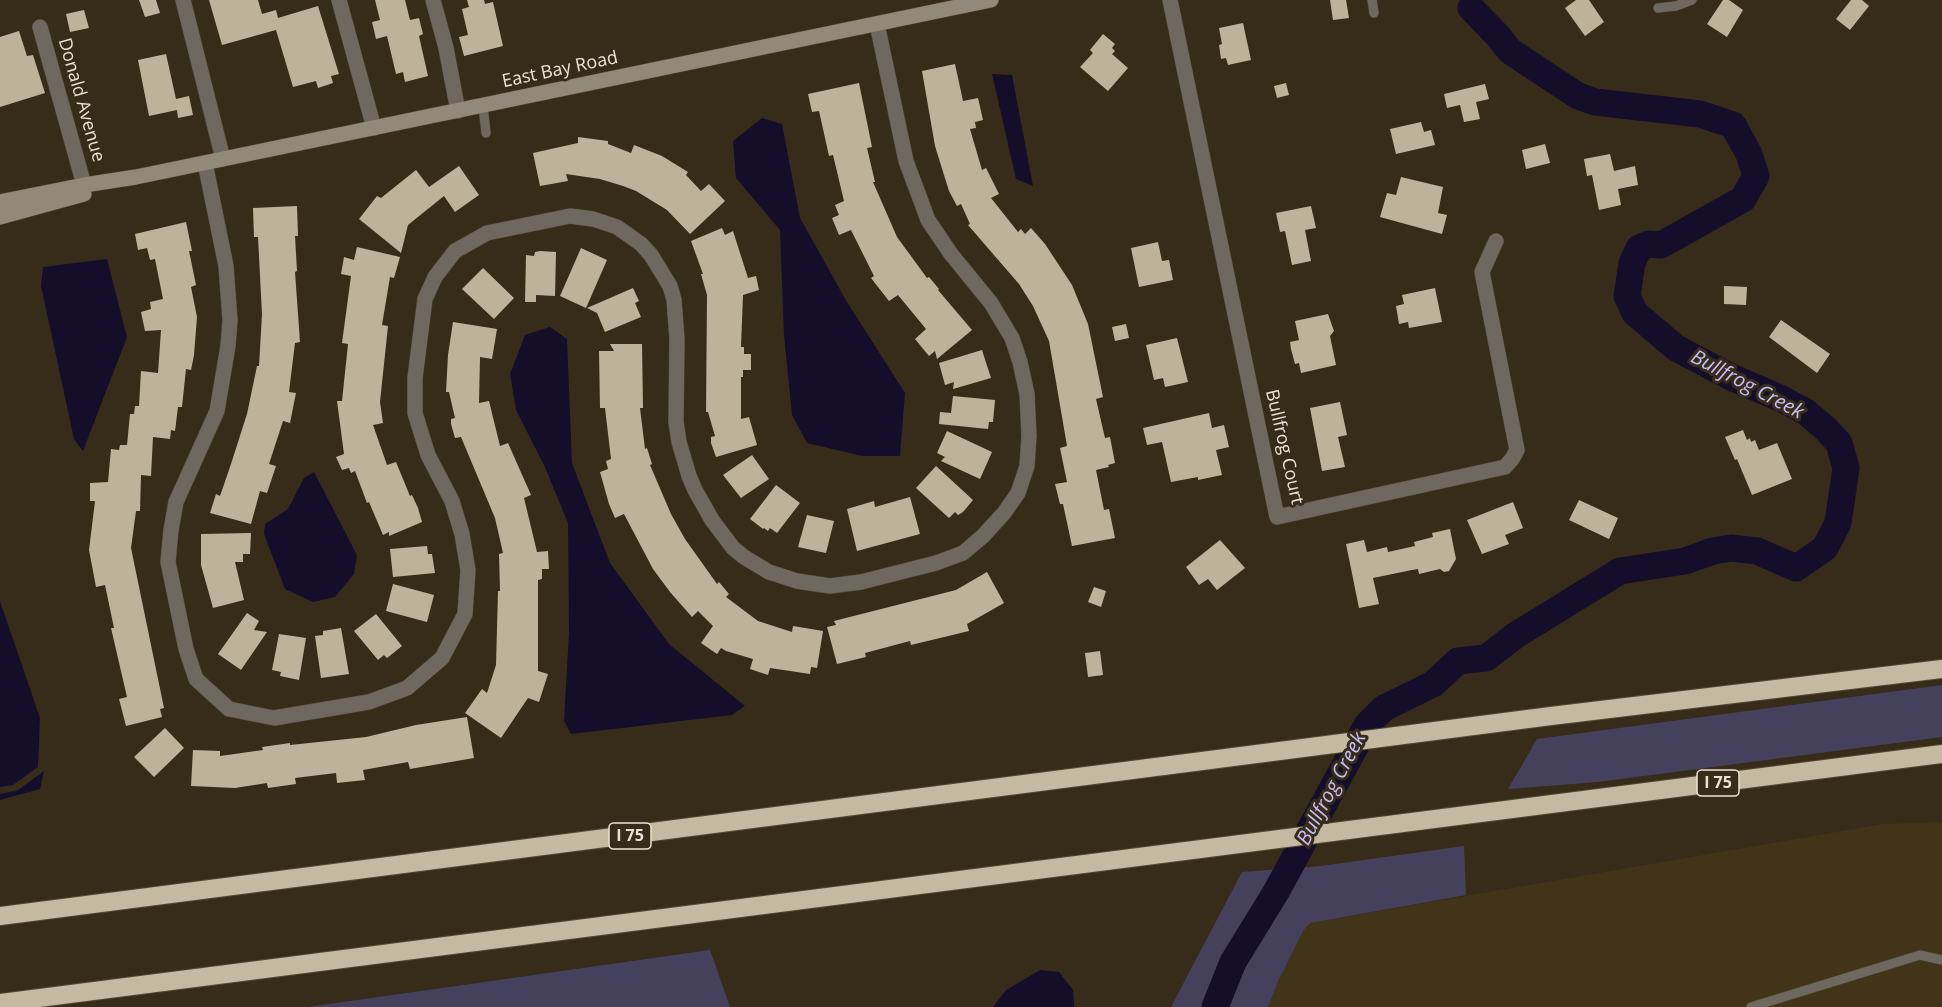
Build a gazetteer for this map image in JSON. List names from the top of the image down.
{
  "streets": {
    "highway": ["I 75"],
    "street": ["East Bay Road", "Donald Avenue", "Bullfrog Court"]
  },
  "crossings": [
    ["East Bay Road", "Donald Avenue"]
  ],
  "water": ["Bullfrog Creek"]
}
